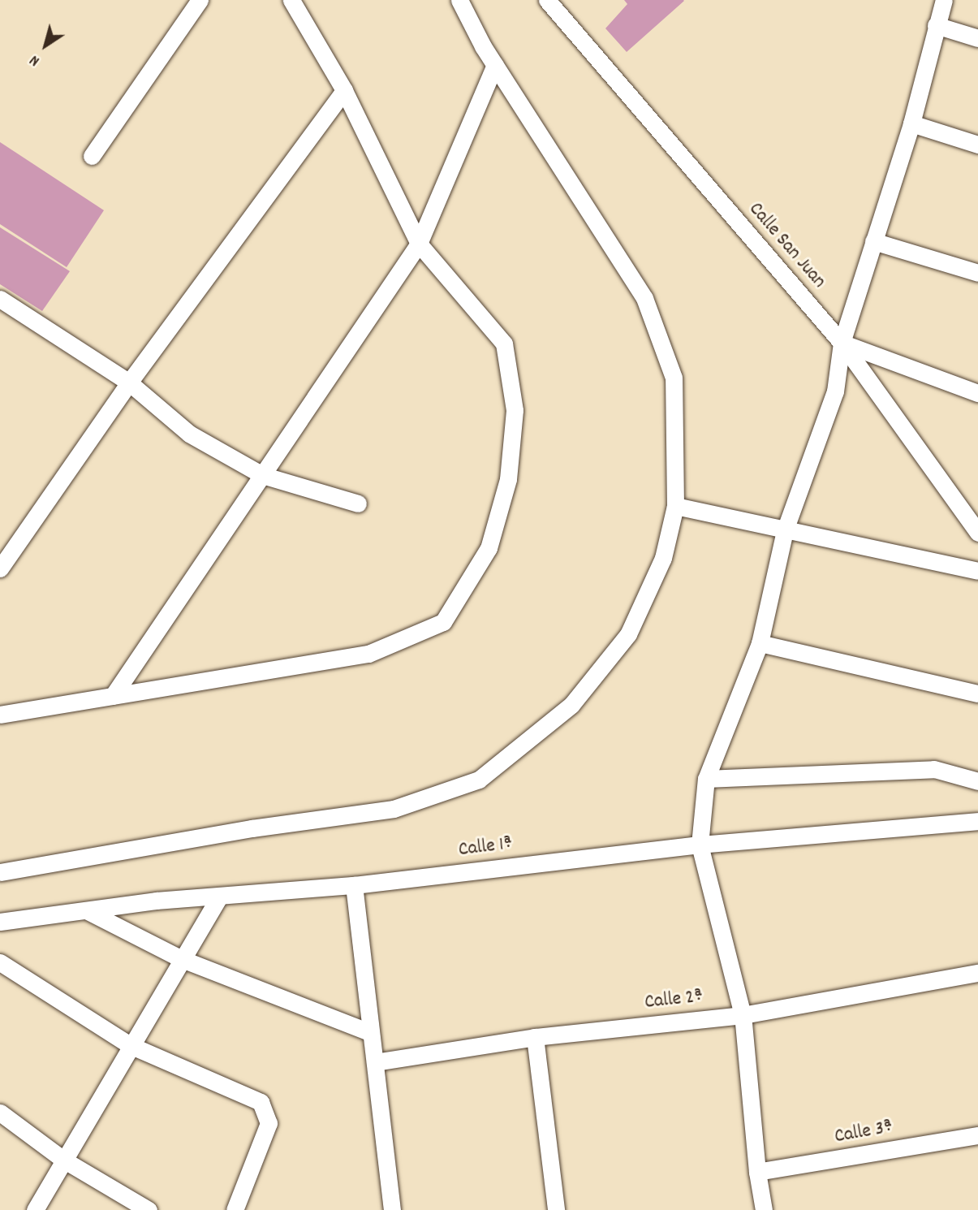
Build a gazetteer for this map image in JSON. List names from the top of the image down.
{
  "streets": {
    "street": [
      "Calle San Juan",
      "Calle 1ª",
      "Calle 2ª",
      "Calle 3ª"
    ]
  },
  "north": "bottom left"
}
